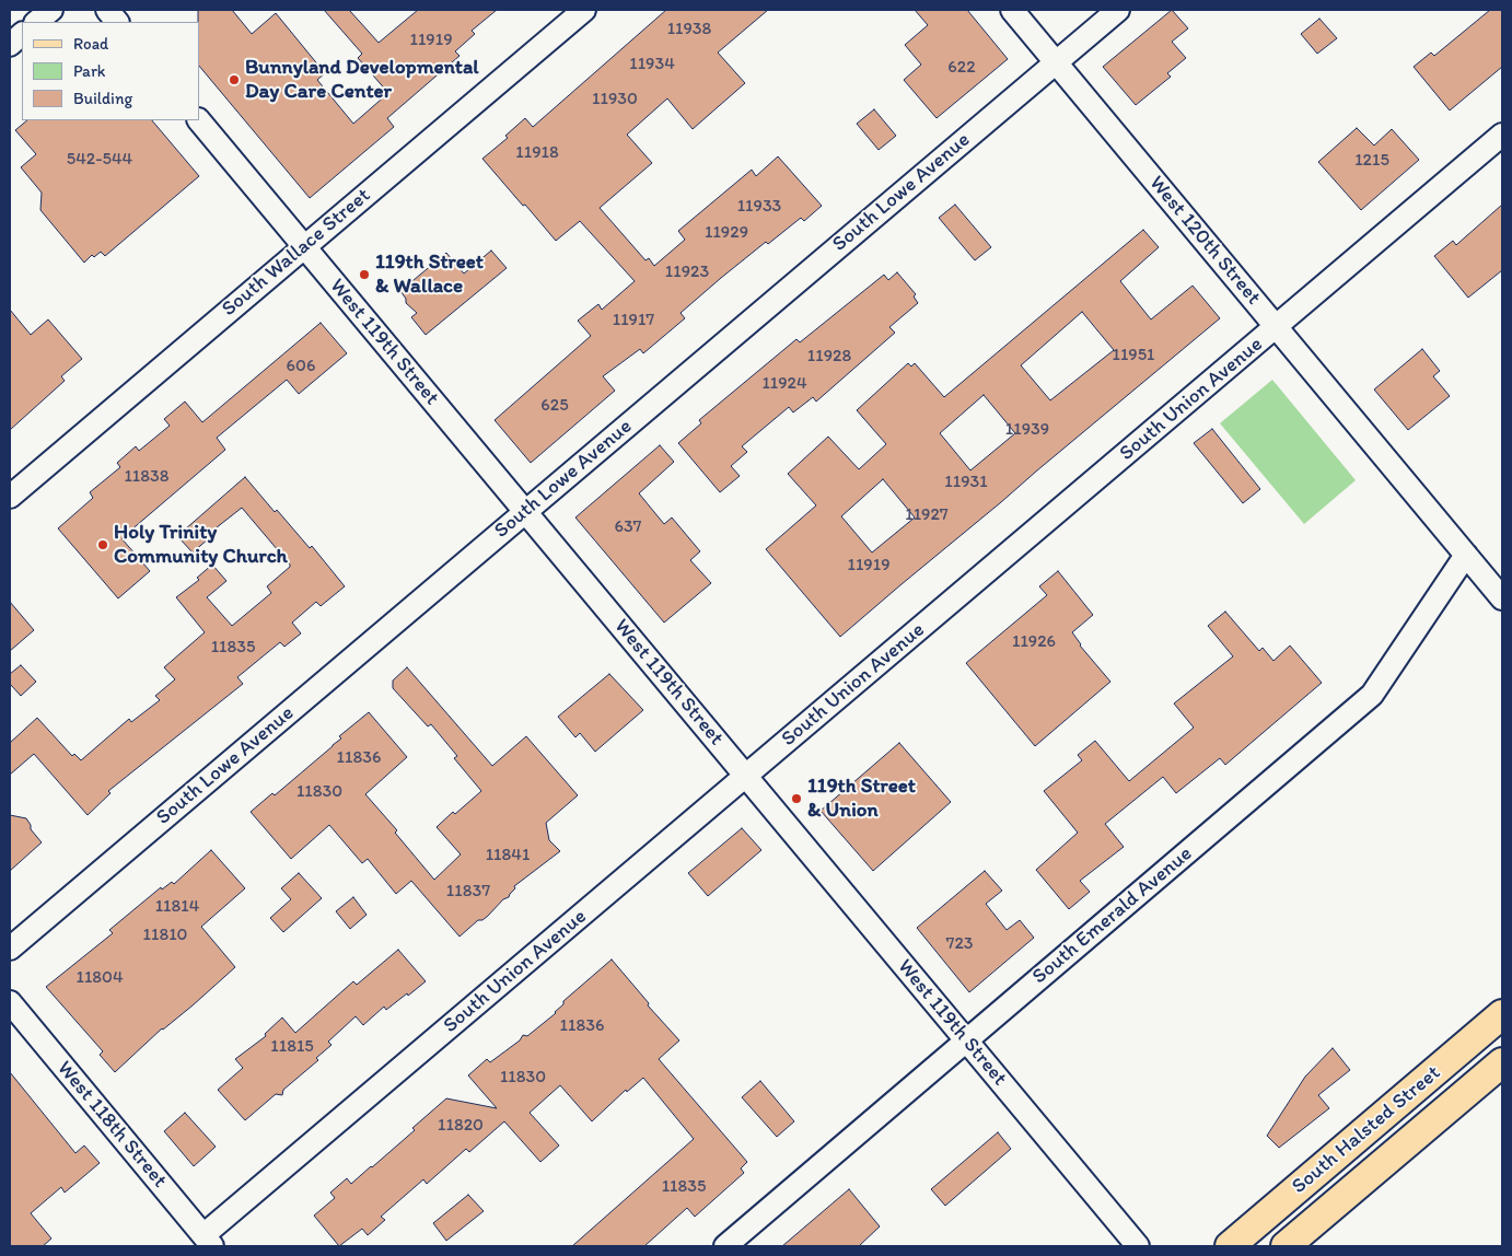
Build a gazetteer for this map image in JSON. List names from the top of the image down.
{
  "streets": {
    "main road": ["South Halsted Street"],
    "street": [
      "South Lowe Avenue",
      "West 120th Street",
      "South Wallace Street",
      "West 119th Street",
      "South Union Avenue",
      "South Emerald Avenue",
      "West 118th Street"
    ]
  },
  "crossings": [
    ["South Lowe Avenue", "West 120th Street"],
    ["South Lowe Avenue", "West 119th Street"],
    ["West 120th Street", "South Union Avenue"],
    ["West 120th Street", "South Emerald Avenue"],
    ["South Wallace Street", "West 119th Street"],
    ["West 119th Street", "South Union Avenue"],
    ["West 119th Street", "South Emerald Avenue"],
    ["South Union Avenue", "West 118th Street"]
  ],
  "places": [
    "Bunnyland Developmental Day Care Center",
    "119th Street & Wallace",
    "Holy Trinity Community Church",
    "119th Street & Union"
  ],
  "house_numbers": [
    "11938",
    "11919",
    "11934",
    "622",
    "11930",
    "11918",
    "542-544",
    "1215",
    "11933",
    "11929",
    "11923",
    "11917",
    "11951",
    "11928",
    "606",
    "11924",
    "625",
    "11939",
    "11838",
    "11931",
    "11927",
    "637",
    "11919",
    "11926",
    "11835",
    "11836",
    "11830",
    "11841",
    "11837",
    "11814",
    "11810",
    "723",
    "11804",
    "11836",
    "11815",
    "11830",
    "11820",
    "11835"
  ],
  "legend": ["Road", "Park", "Building"]
}
